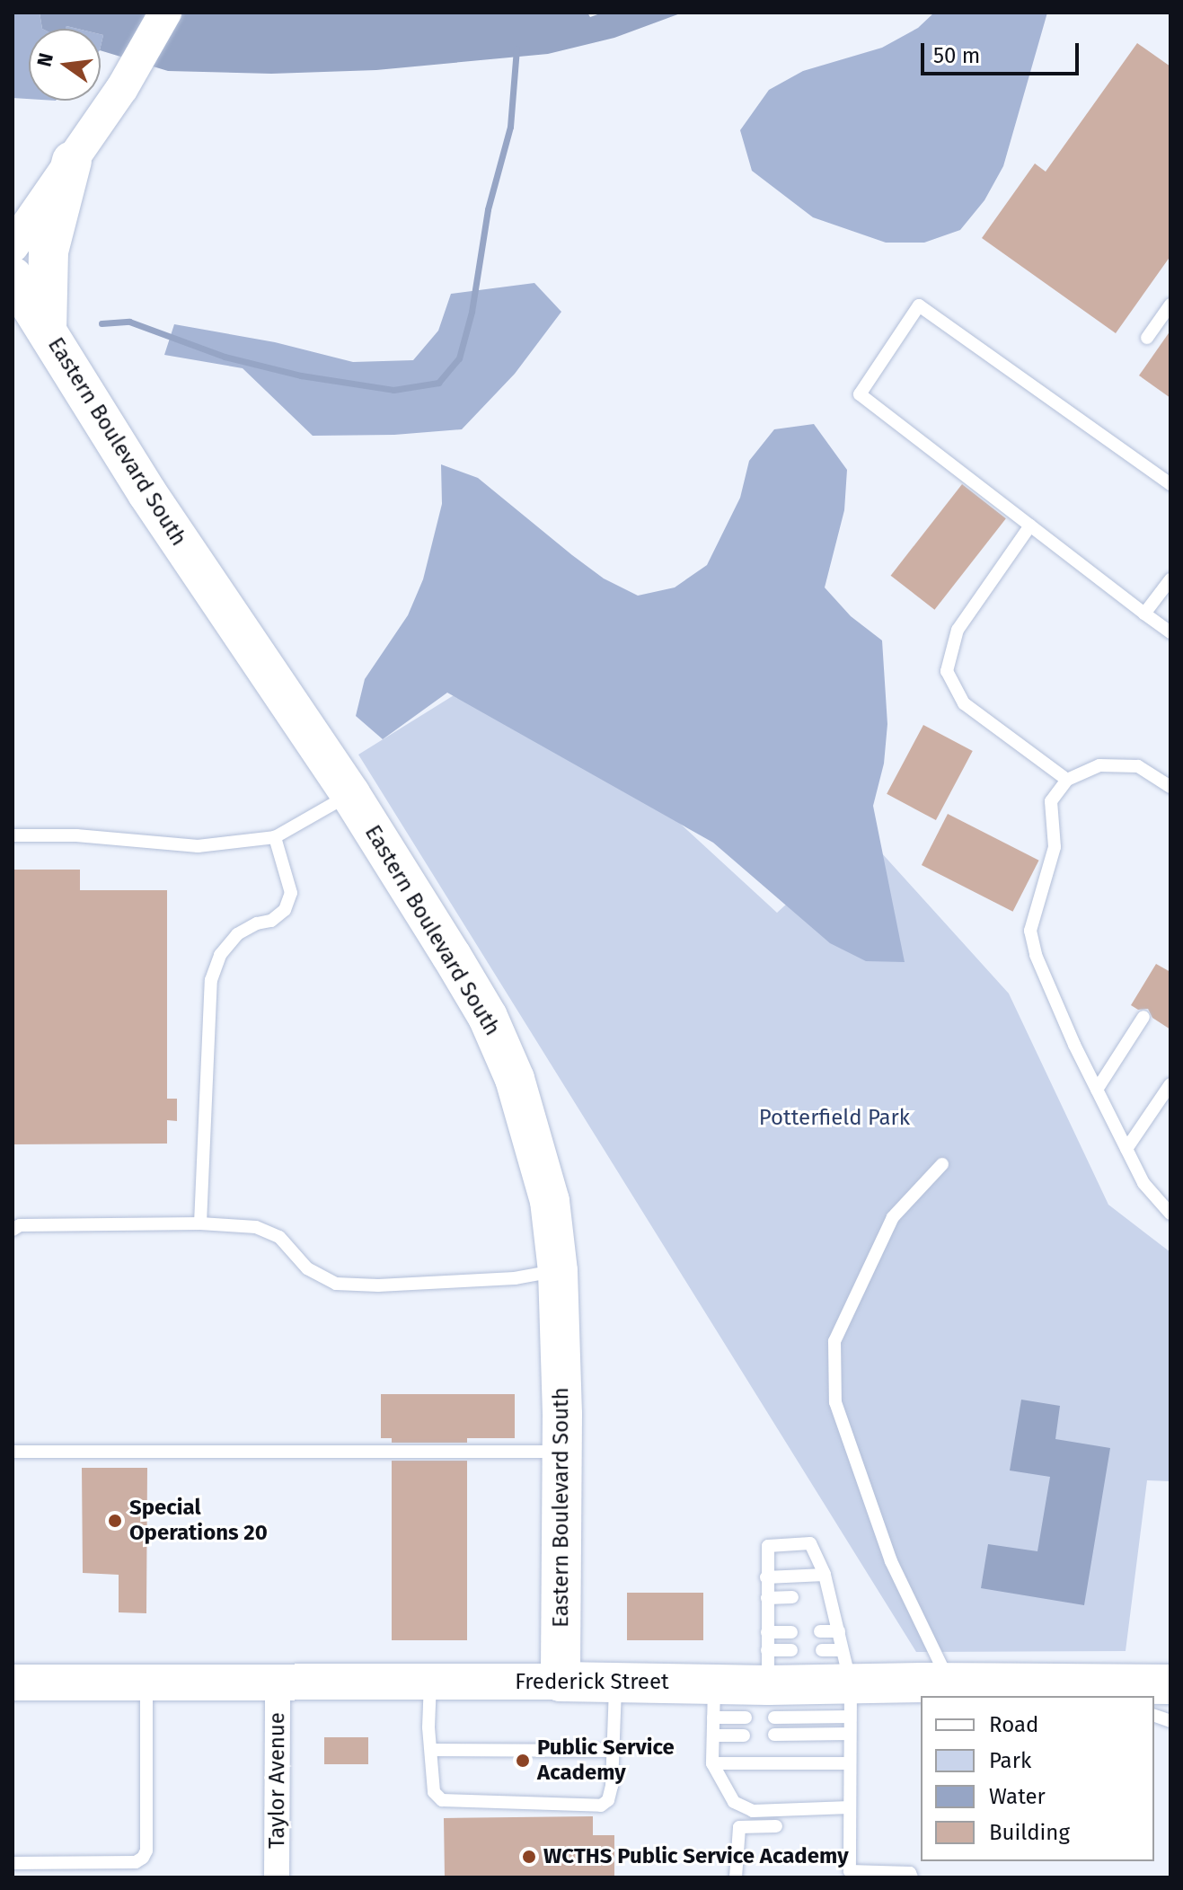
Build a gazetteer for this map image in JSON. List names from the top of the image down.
{
  "streets": {
    "main road": ["Eastern Boulevard South", "Frederick Street"],
    "street": ["Taylor Avenue"]
  },
  "crossings": [
    ["Eastern Boulevard South", "Frederick Street"],
    ["Frederick Street", "Taylor Avenue"]
  ],
  "parks": ["Potterfield Park"],
  "places": ["Special Operations 20", "Public Service Academy", "WCTHS Public Service Academy"],
  "legend": [
    "Road",
    "Park",
    "Water",
    "Building"
  ],
  "scale_bar": "50 m",
  "north": "left"
}
